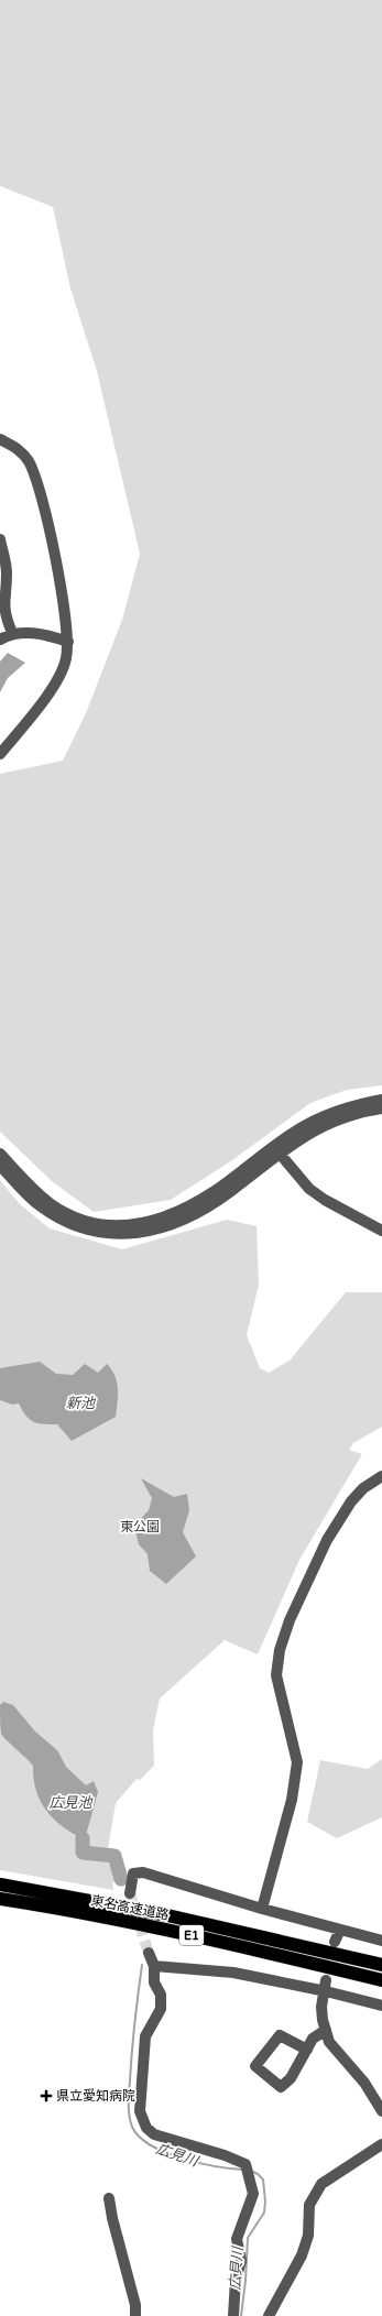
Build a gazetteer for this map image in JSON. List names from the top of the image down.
{
  "streets": {
    "highway": ["東名高速道路", "E1"]
  },
  "water": [
    "新池",
    "広見池",
    "広見川",
    "広貝川"
  ],
  "parks": ["東公園"],
  "places": {
    "health": ["県立愛知病院"]
  }
}
